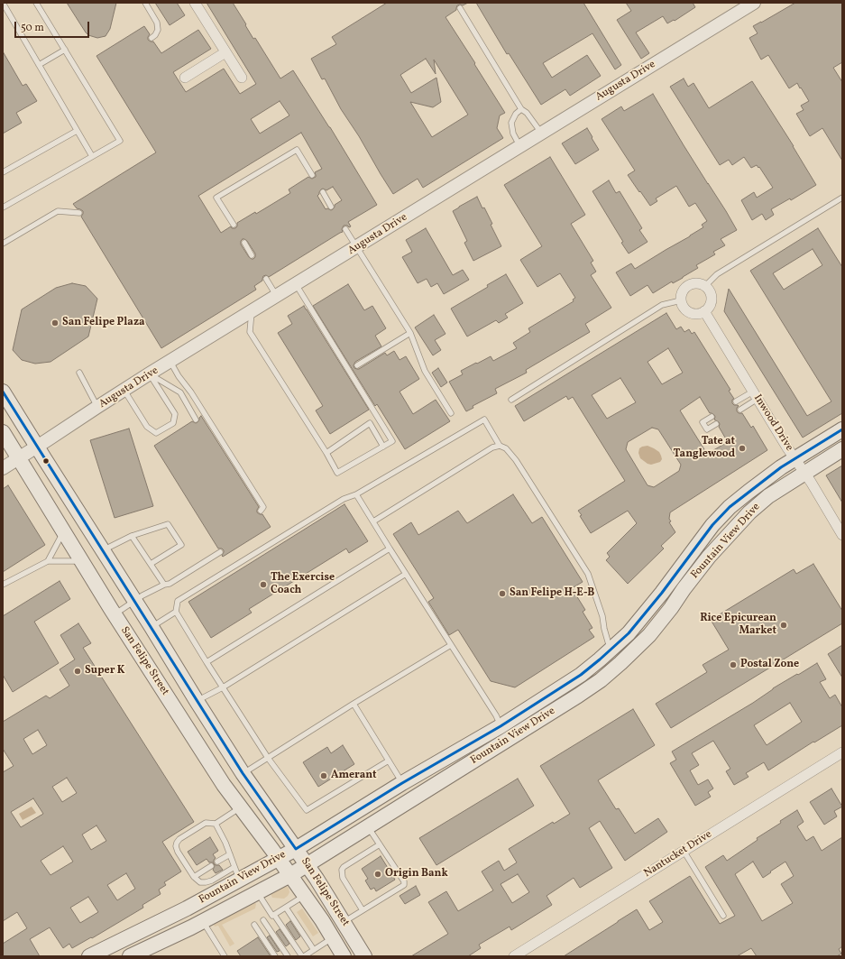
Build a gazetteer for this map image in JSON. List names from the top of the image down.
{
  "streets": {
    "main road": ["Fountain View Drive", "San Felipe Street"],
    "street": ["Augusta Drive", "Inwood Drive", "Nantucket Drive"]
  },
  "crossings": [
    ["Augusta Drive", "San Felipe Street"],
    ["Inwood Drive", "Fountain View Drive"],
    ["Fountain View Drive", "San Felipe Street"]
  ],
  "places": [
    "San Felipe Plaza",
    "Tate at Tanglewood",
    "The Exercise Coach",
    "San Felipe H-E-B",
    "Rice Epicurean Market",
    "Postal Zone",
    "Super K",
    "Amerant",
    "Origin Bank"
  ],
  "scale_bar": "50 m"
}
